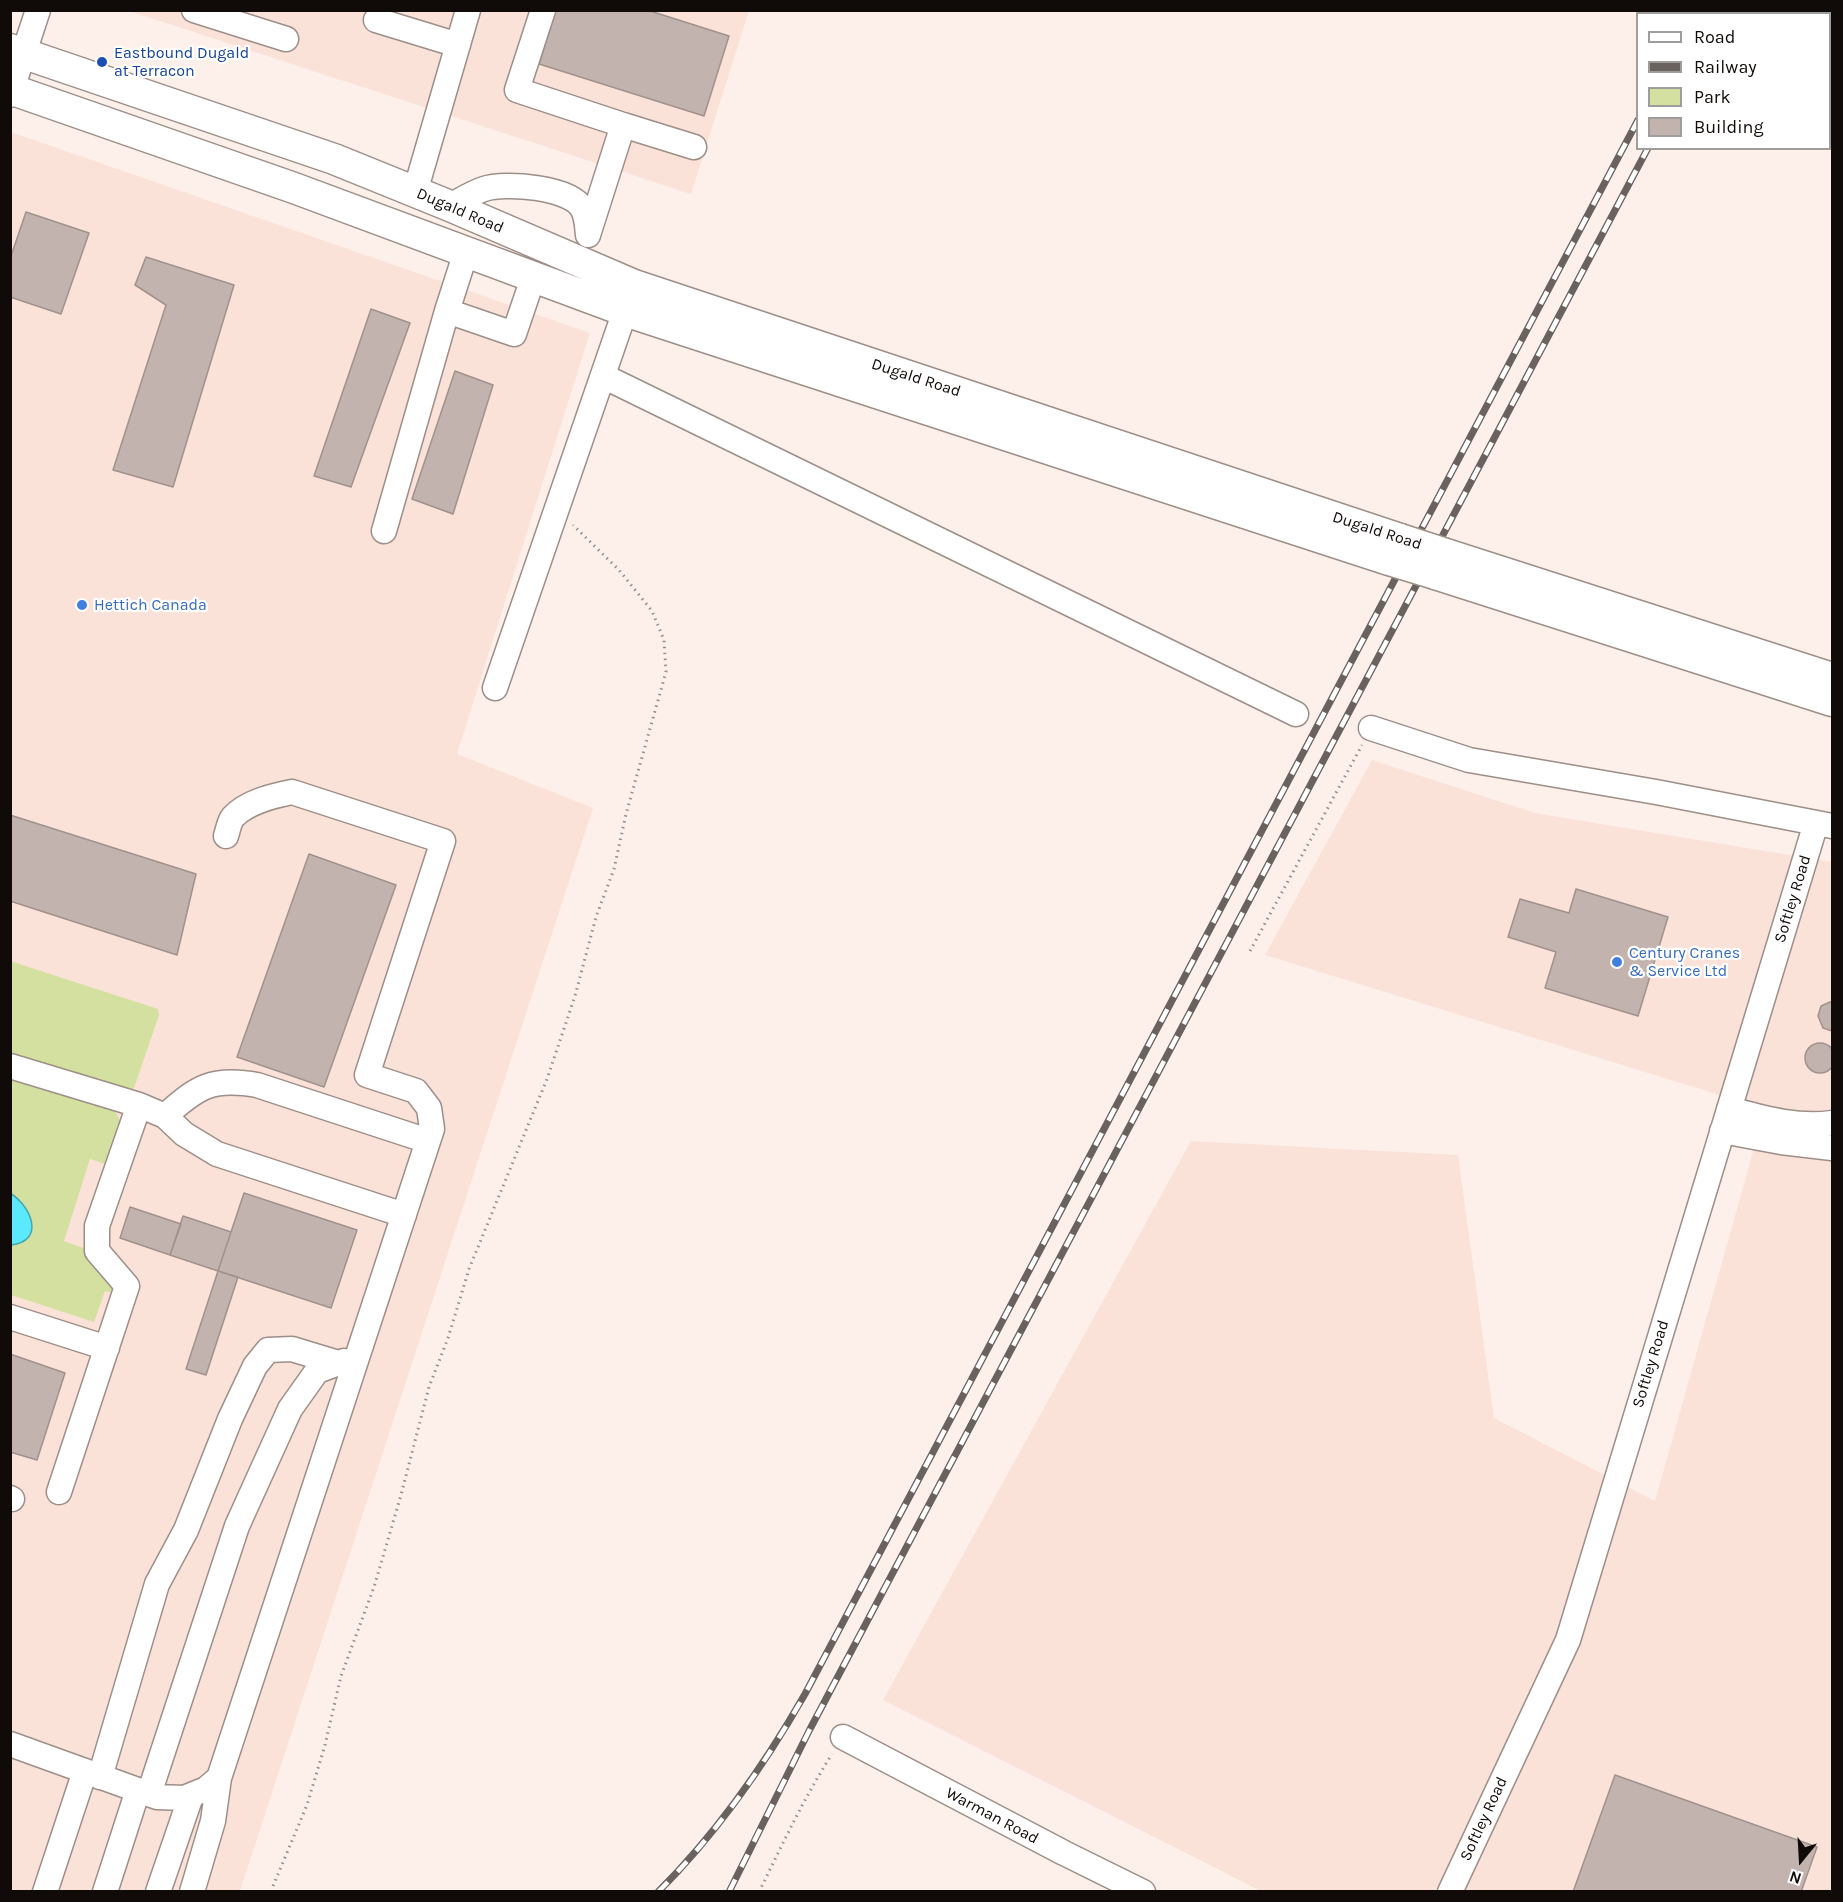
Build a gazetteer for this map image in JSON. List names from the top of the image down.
{
  "streets": {
    "main road": ["Dugald Road"],
    "street": ["Softley Road", "Warman Road"]
  },
  "places": ["Eastbound Dugald at Terracon", "Hettich Canada", "Century Cranes & Service Ltd"],
  "legend": [
    "Road",
    "Railway",
    "Park",
    "Building"
  ],
  "north": "bottom"
}
